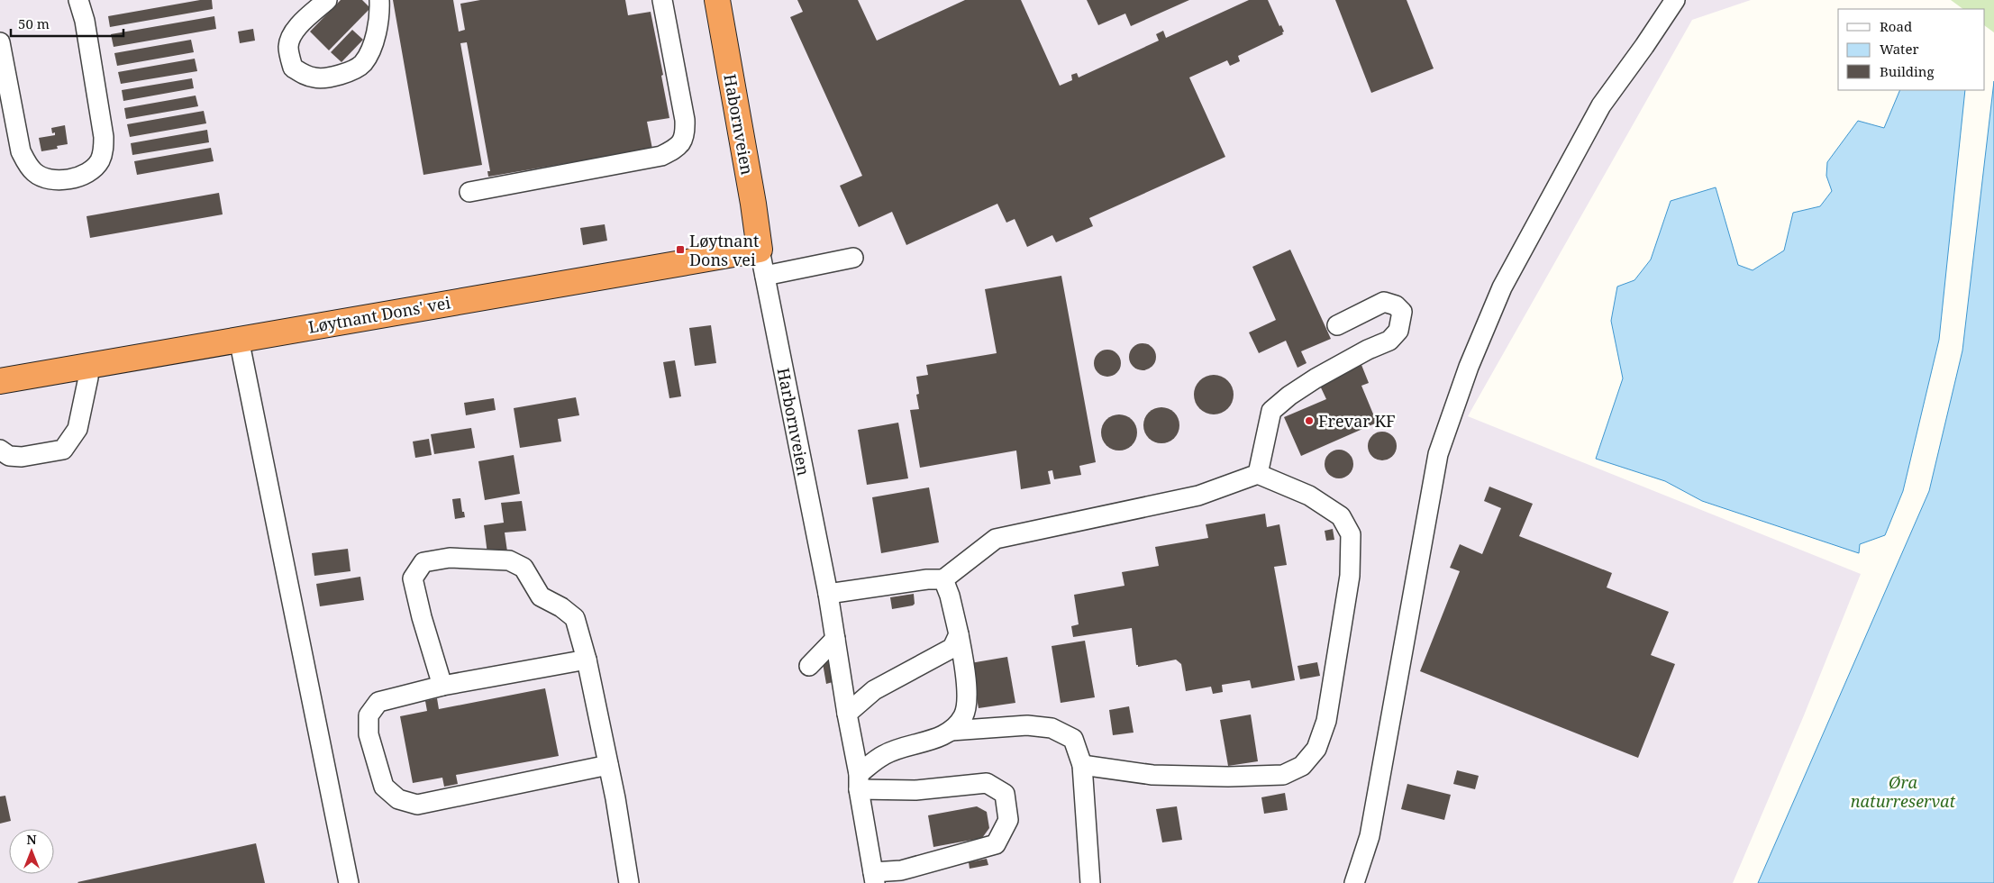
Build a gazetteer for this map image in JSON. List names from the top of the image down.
{
  "streets": {
    "highway": ["Habornveien", "Løytnant Dons' vei"],
    "street": ["Harbornveien"]
  },
  "crossings": [
    ["Habornveien", "Løytnant Dons' vei"],
    ["Habornveien", "Harbornveien"],
    ["Løytnant Dons' vei", "Harbornveien"]
  ],
  "parks": ["Øra naturreservat"],
  "places": {
    "transit": ["Løytnant Dons vei"],
    "other": ["Frevar KF"]
  },
  "legend": ["Road", "Water", "Building"],
  "scale_bar": "50 m",
  "north": "top"
}
